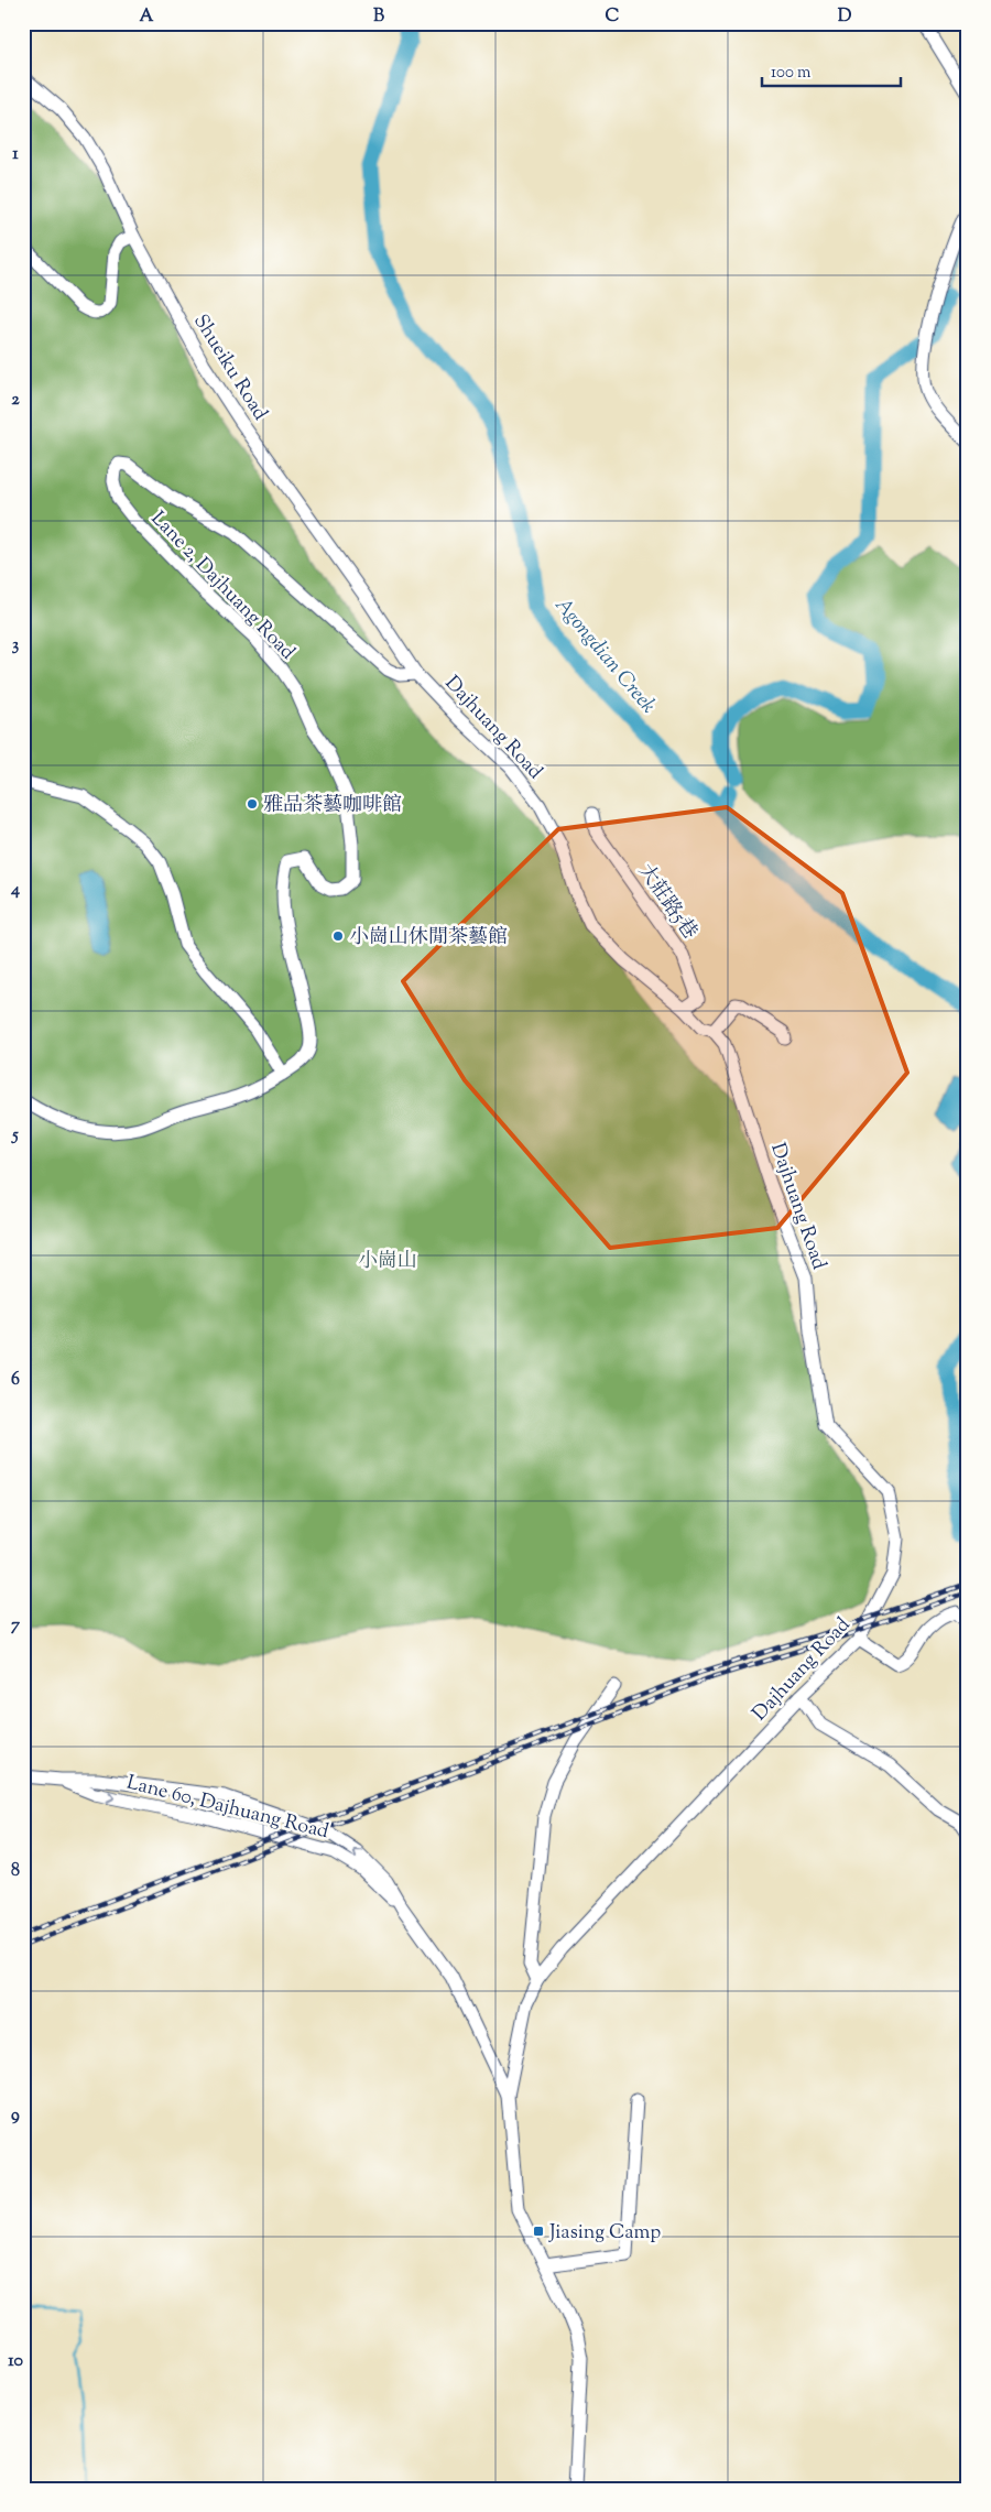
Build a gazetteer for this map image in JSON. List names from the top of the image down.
{
  "streets": {
    "street": [
      "Shueiku Road",
      "Lane 2, Dajhuang Road",
      "Dajhuang Road",
      "大莊路5巷",
      "Lane 60, Dajhuang Road"
    ]
  },
  "crossings": [
    ["Shueiku Road", "Lane 2, Dajhuang Road"],
    ["Shueiku Road", "Dajhuang Road"],
    ["Lane 2, Dajhuang Road", "Dajhuang Road"],
    ["Dajhuang Road", "大莊路5巷"],
    ["Dajhuang Road", "Lane 60, Dajhuang Road"]
  ],
  "water": ["Agongdian Creek"],
  "parks": ["小崗山"],
  "places": {
    "other": ["雅品茶藝咖啡館", "小崗山休閒茶藝館"],
    "transit": ["Jiasing Camp"]
  },
  "scale_bar": "100 m",
  "grid": {
    "columns": [
      "A",
      "B",
      "C",
      "D"
    ],
    "rows": [
      "1",
      "2",
      "3",
      "4",
      "5",
      "6",
      "7",
      "8",
      "9",
      "10"
    ]
  }
}
